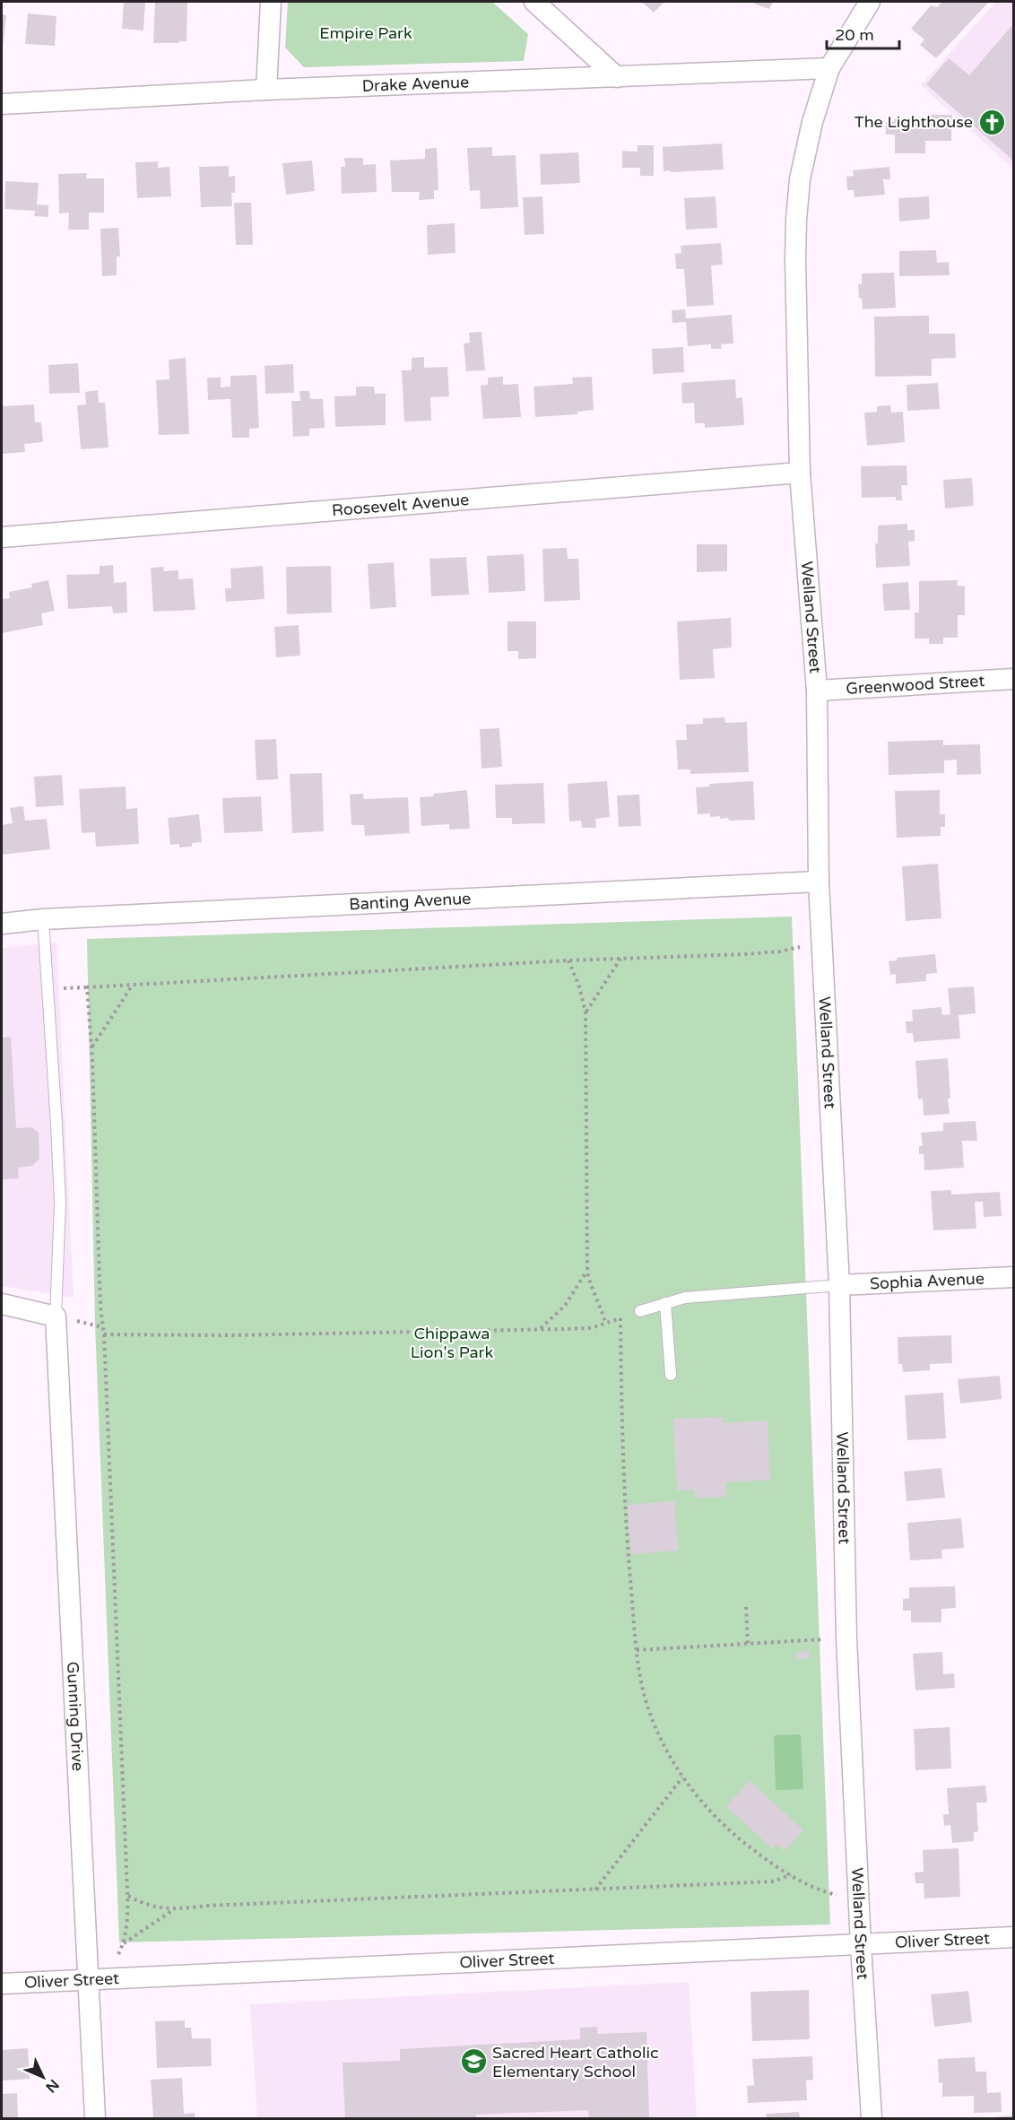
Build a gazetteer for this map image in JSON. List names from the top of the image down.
{
  "streets": {
    "street": [
      "Drake Avenue",
      "Roosevelt Avenue",
      "Welland Street",
      "Greenwood Street",
      "Banting Avenue",
      "Sophia Avenue",
      "Gunning Drive",
      "Oliver Street"
    ]
  },
  "crossings": [
    ["Drake Avenue", "Welland Street"],
    ["Roosevelt Avenue", "Welland Street"],
    ["Welland Street", "Greenwood Street"],
    ["Welland Street", "Banting Avenue"],
    ["Welland Street", "Sophia Avenue"],
    ["Welland Street", "Oliver Street"],
    ["Gunning Drive", "Oliver Street"]
  ],
  "parks": ["Empire Park", "Chippawa Lion's Park"],
  "places": {
    "church": ["The Lighthouse"],
    "school or university": ["Sacred Heart Catholic Elementary School"]
  },
  "scale_bar": "20 m",
  "north": "bottom right"
}
